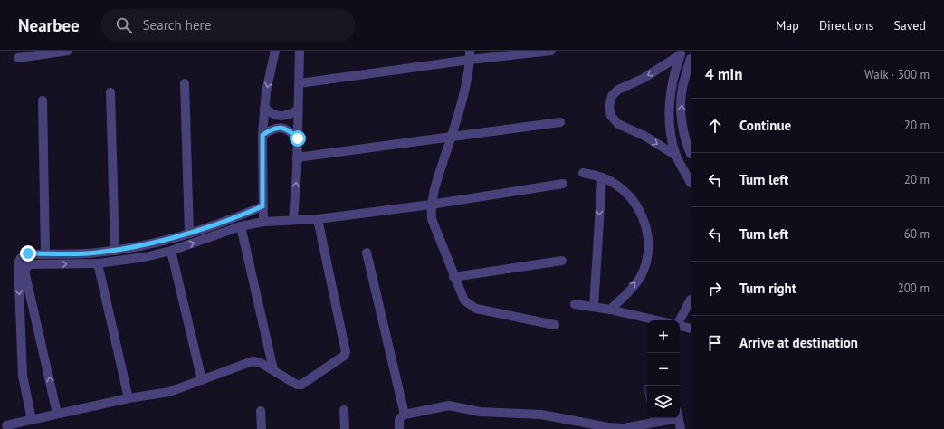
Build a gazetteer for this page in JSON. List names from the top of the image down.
{
  "page": {
    "header": "Nearbee",
    "search": "Search here",
    "nav": ["Map", "Directions", "Saved"],
    "heading": ["4 min", "Walk · 300 m"],
    "list": [
      ["Continue", "20 m"],
      ["Turn left", "20 m"],
      ["Turn left", "60 m"],
      ["Turn right", "200 m"],
      "Arrive at destination"
    ],
    "map_buttons": ["+", "−"]
  }
}
